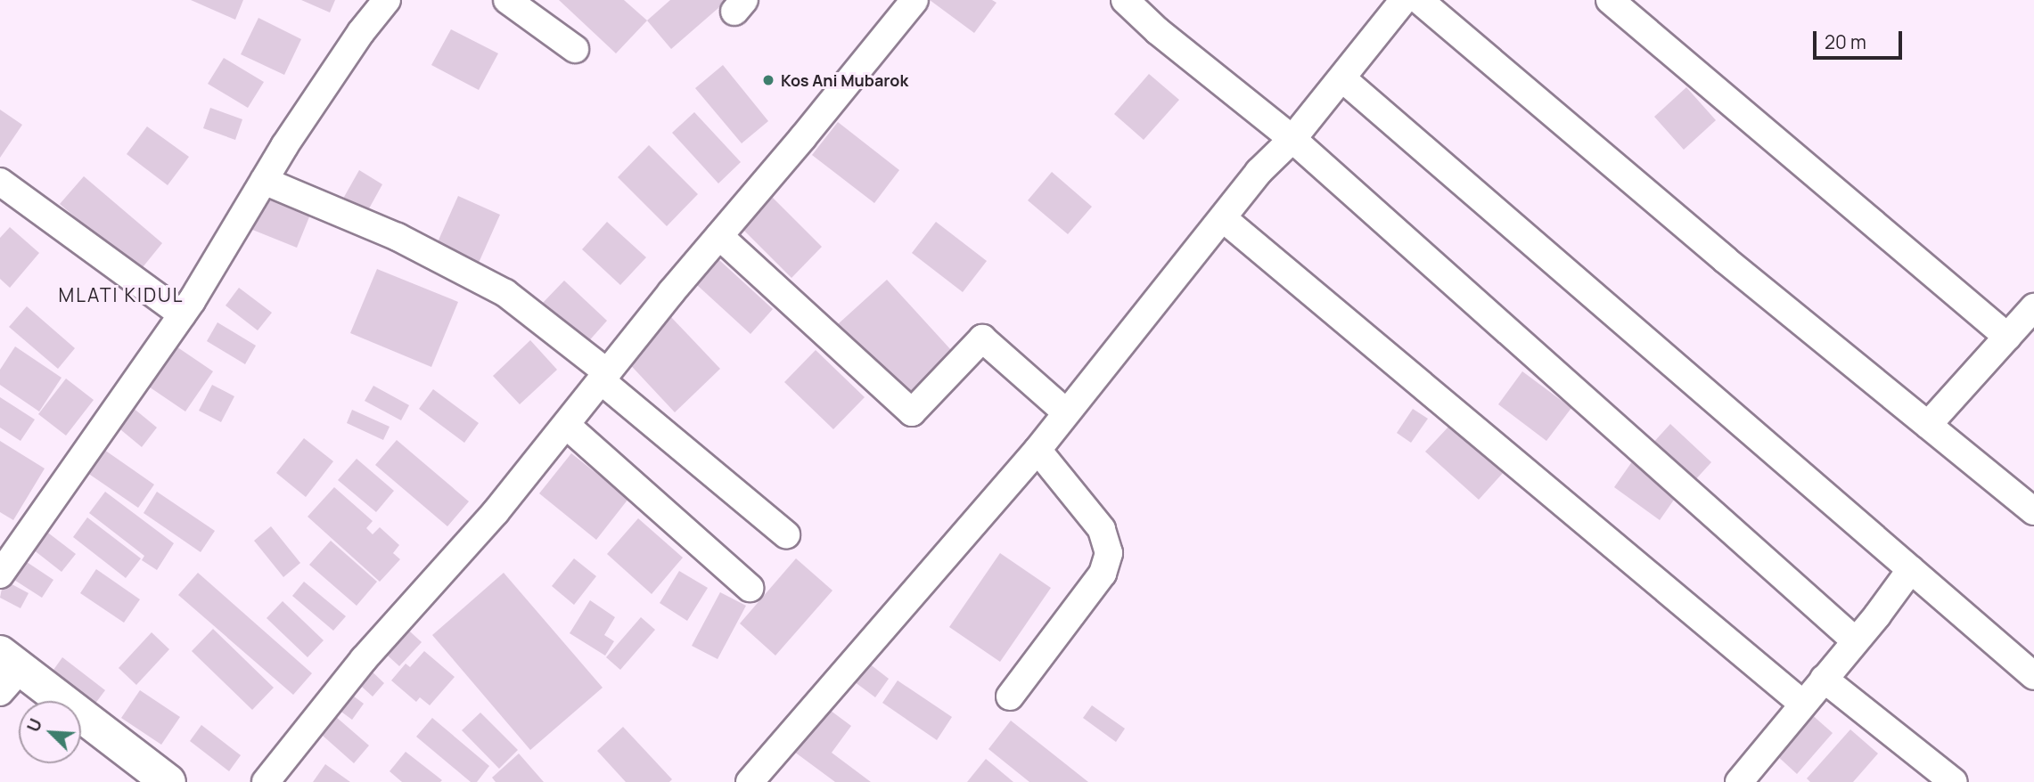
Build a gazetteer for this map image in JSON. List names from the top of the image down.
{
  "districts": ["MLATI KIDUL"],
  "places": ["Kos Ani Mubarok"],
  "scale_bar": "20 m",
  "north": "top left"
}
